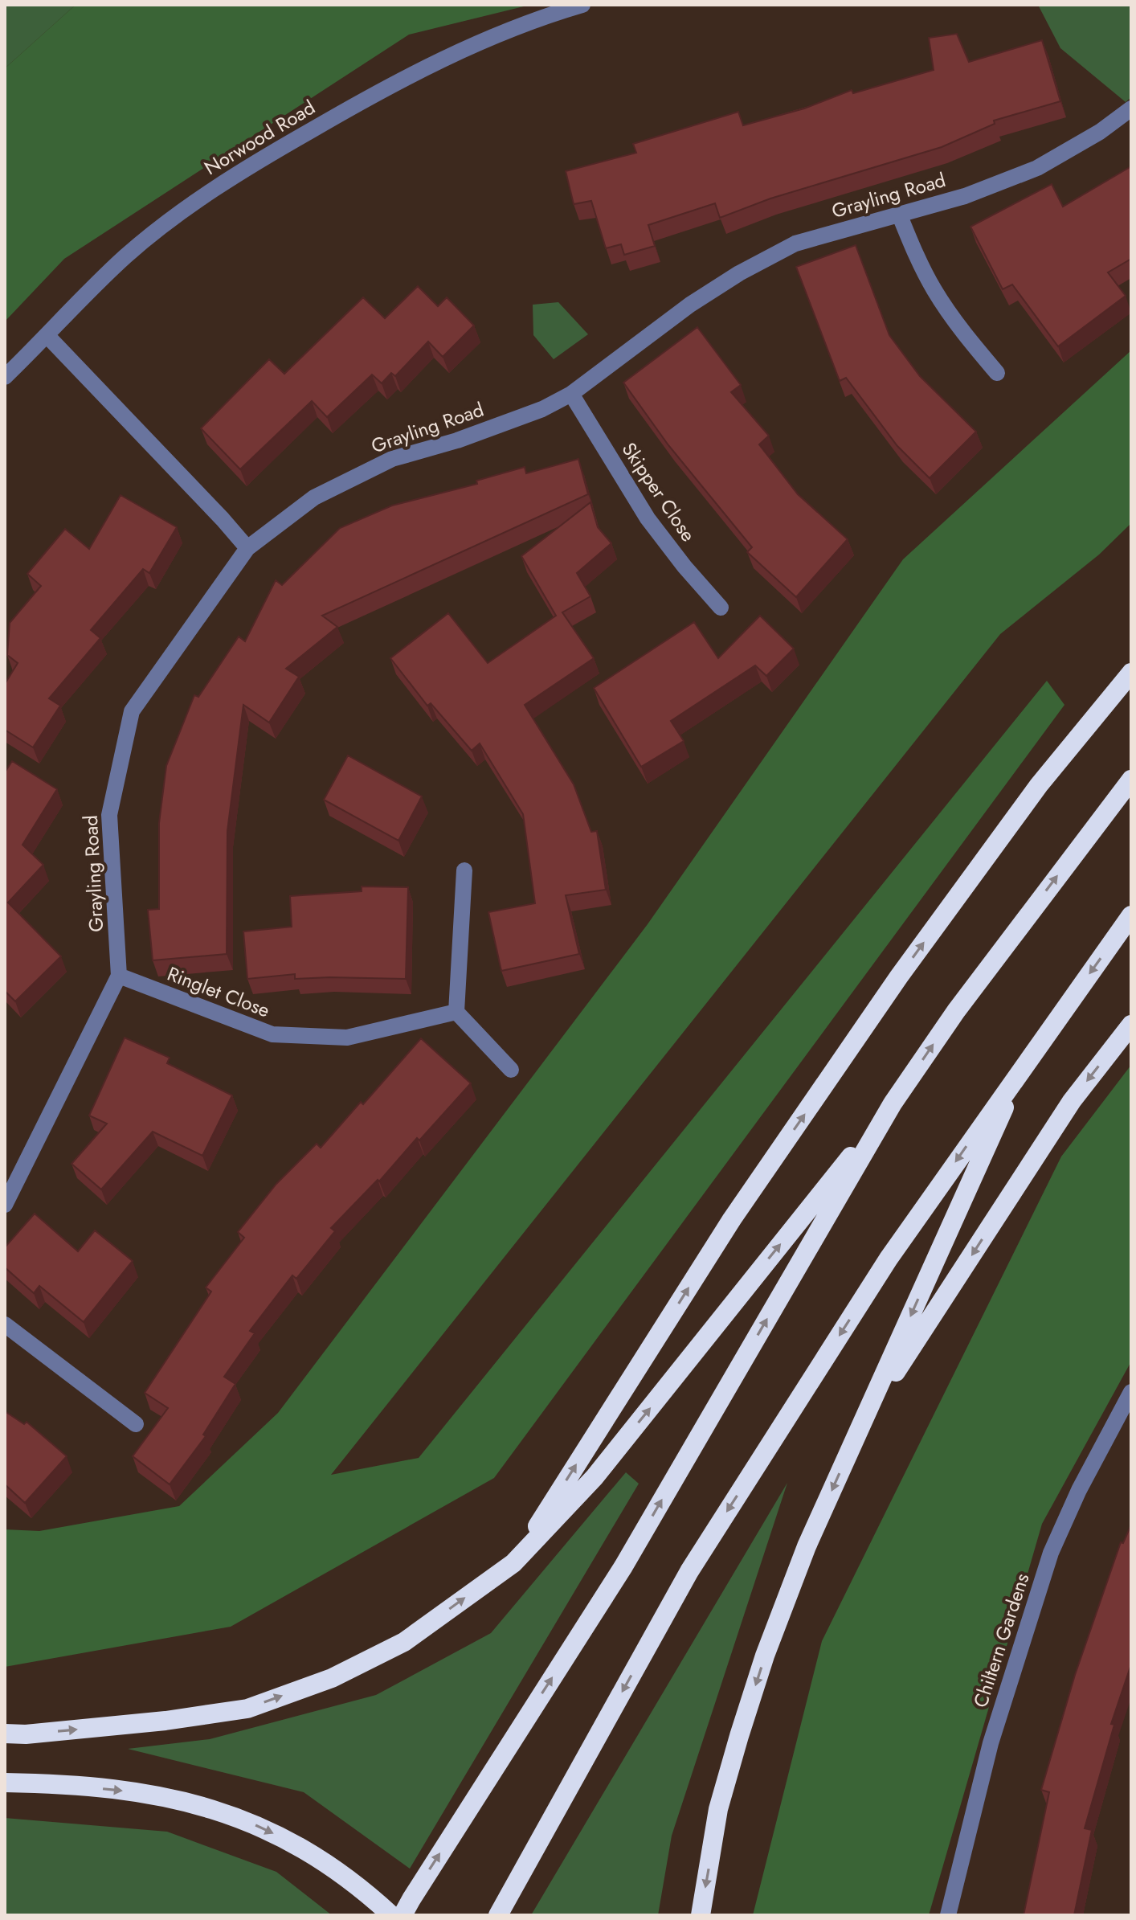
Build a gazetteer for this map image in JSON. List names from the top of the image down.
{
  "streets": {
    "street": [
      "Norwood Road",
      "Grayling Road",
      "Skipper Close",
      "Ringlet Close",
      "Chiltern Gardens"
    ]
  },
  "crossings": [
    ["Grayling Road", "Skipper Close"],
    ["Grayling Road", "Ringlet Close"]
  ]
}
